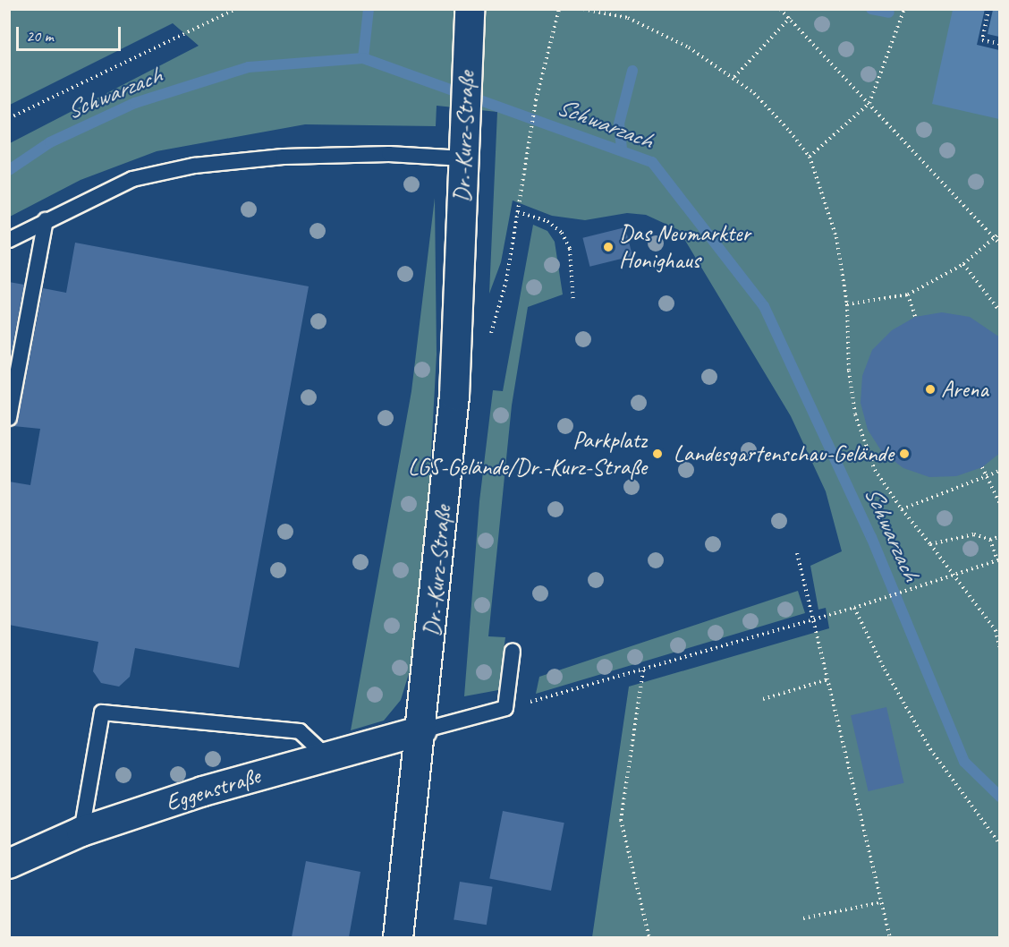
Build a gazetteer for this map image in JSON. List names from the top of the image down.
{
  "streets": {
    "street": ["Dr.-Kurz-Straße", "Eggenstraße"]
  },
  "crossings": [
    ["Dr.-Kurz-Straße", "Eggenstraße"]
  ],
  "water": ["Schwarzach"],
  "places": [
    "Das Neumarkter Honighaus",
    "Arena",
    "Parkplatz LGS-Gelände/Dr.-Kurz-Straße",
    "Landesgartenschau-Gelände"
  ],
  "scale_bar": "20 m"
}
